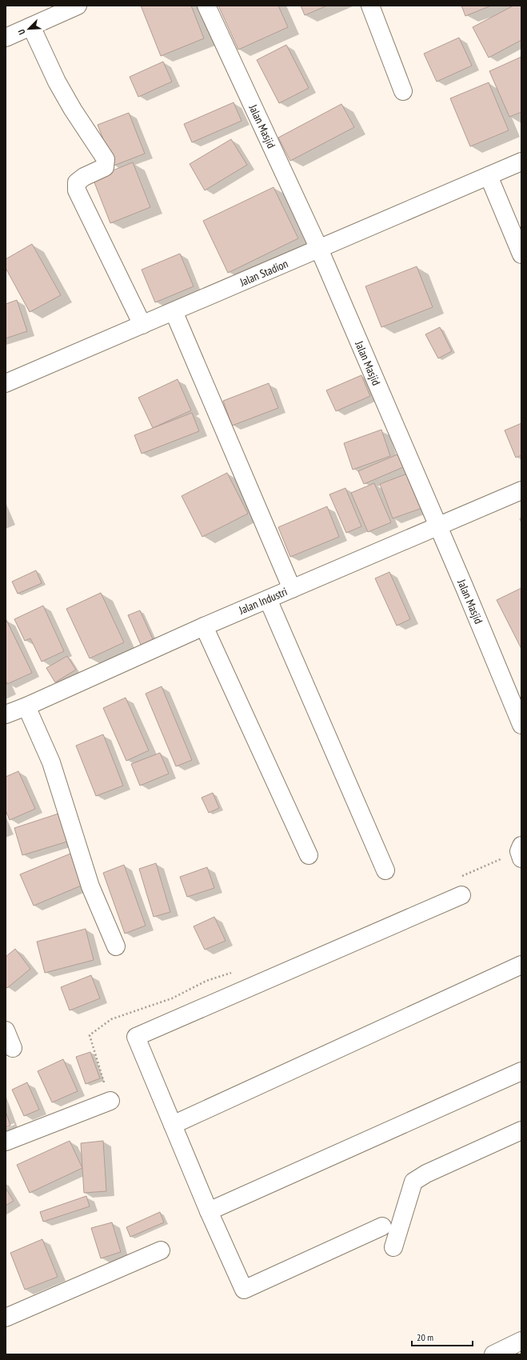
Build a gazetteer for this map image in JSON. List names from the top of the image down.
{
  "streets": {
    "street": ["Jalan Masjid", "Jalan Stadion", "Jalan Industri"]
  },
  "crossings": [
    ["Jalan Masjid", "Jalan Stadion"],
    ["Jalan Masjid", "Jalan Industri"]
  ],
  "scale_bar": "20 m",
  "north": "bottom left"
}
